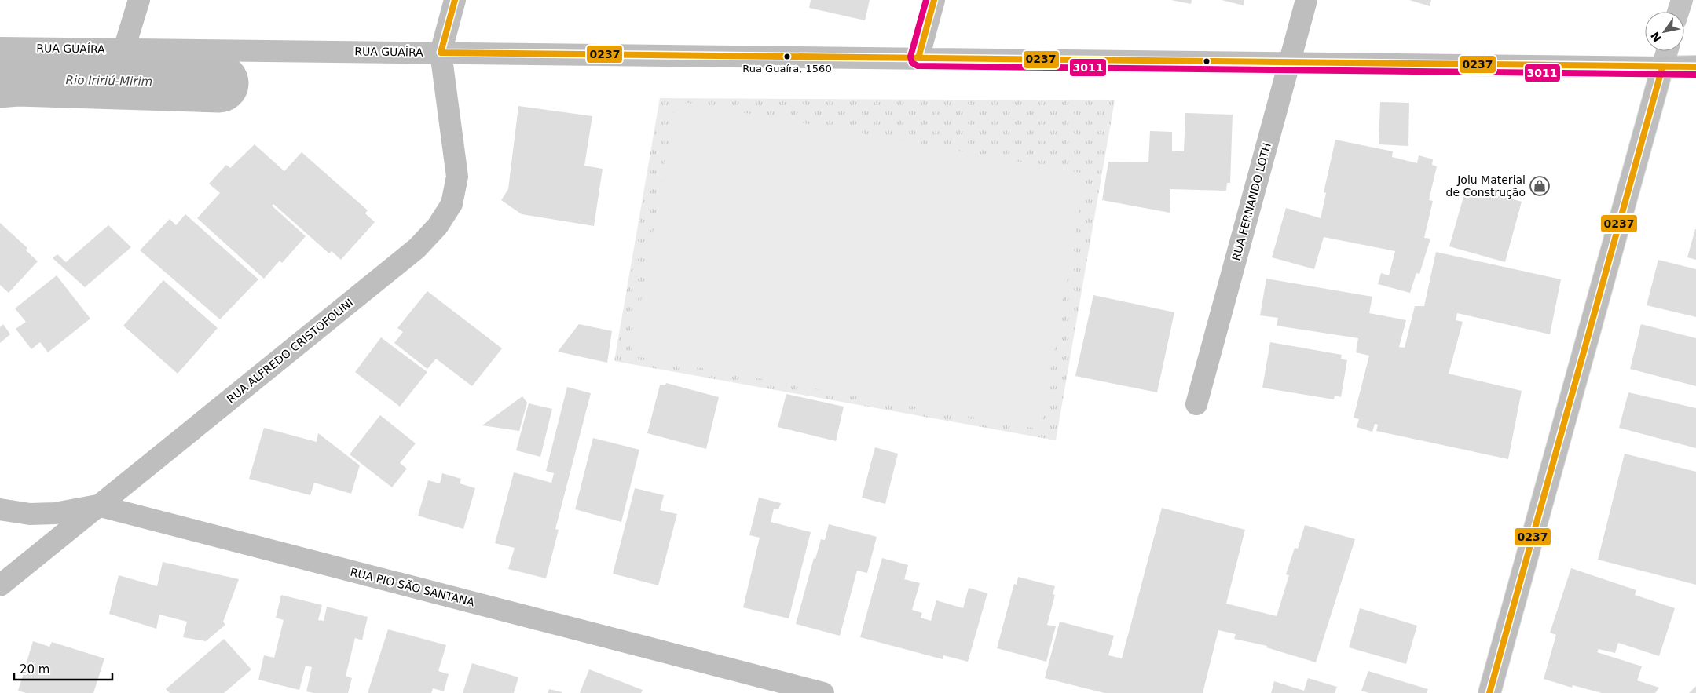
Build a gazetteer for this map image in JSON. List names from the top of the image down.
{
  "streets": {
    "street": [
      "RUA GUAÍRA",
      "RUA FERNANDO LOTH",
      "RUA ALFREDO CRISTOFOLINI",
      "RUA PIO SÃO SANTANA"
    ]
  },
  "crossings": [
    ["RUA GUAÍRA", "RUA FERNANDO LOTH"],
    ["RUA GUAÍRA", "RUA ALFREDO CRISTOFOLINI"],
    ["RUA ALFREDO CRISTOFOLINI", "RUA PIO SÃO SANTANA"]
  ],
  "water": ["Rio Iririú-Mirim"],
  "places": {
    "other": ["Rua Guaíra, 1560"],
    "shop": ["Jolu Material de Construção"]
  },
  "lines": ["transit line 0237", "transit line 3011"],
  "scale_bar": "20 m",
  "north": "bottom left"
}
